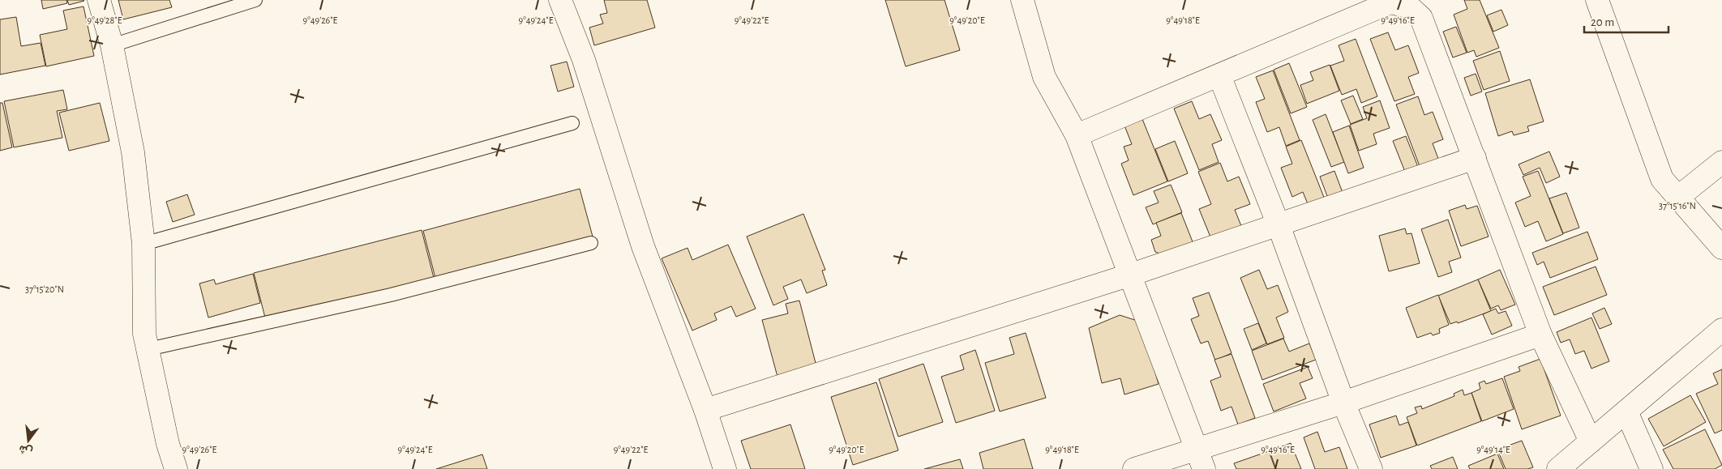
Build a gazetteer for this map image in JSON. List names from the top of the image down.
{
  "scale_bar": "20 m",
  "north": "bottom",
  "coordinates": [
    "9°49'28\"E",
    "9°49'26\"E",
    "9°49'24\"E",
    "9°49'22\"E",
    "9°49'20\"E",
    "9°49'18\"E",
    "9°49'16\"E",
    "37°15'16\"N",
    "37°15'20\"N",
    "9°49'14\"E"
  ]
}
